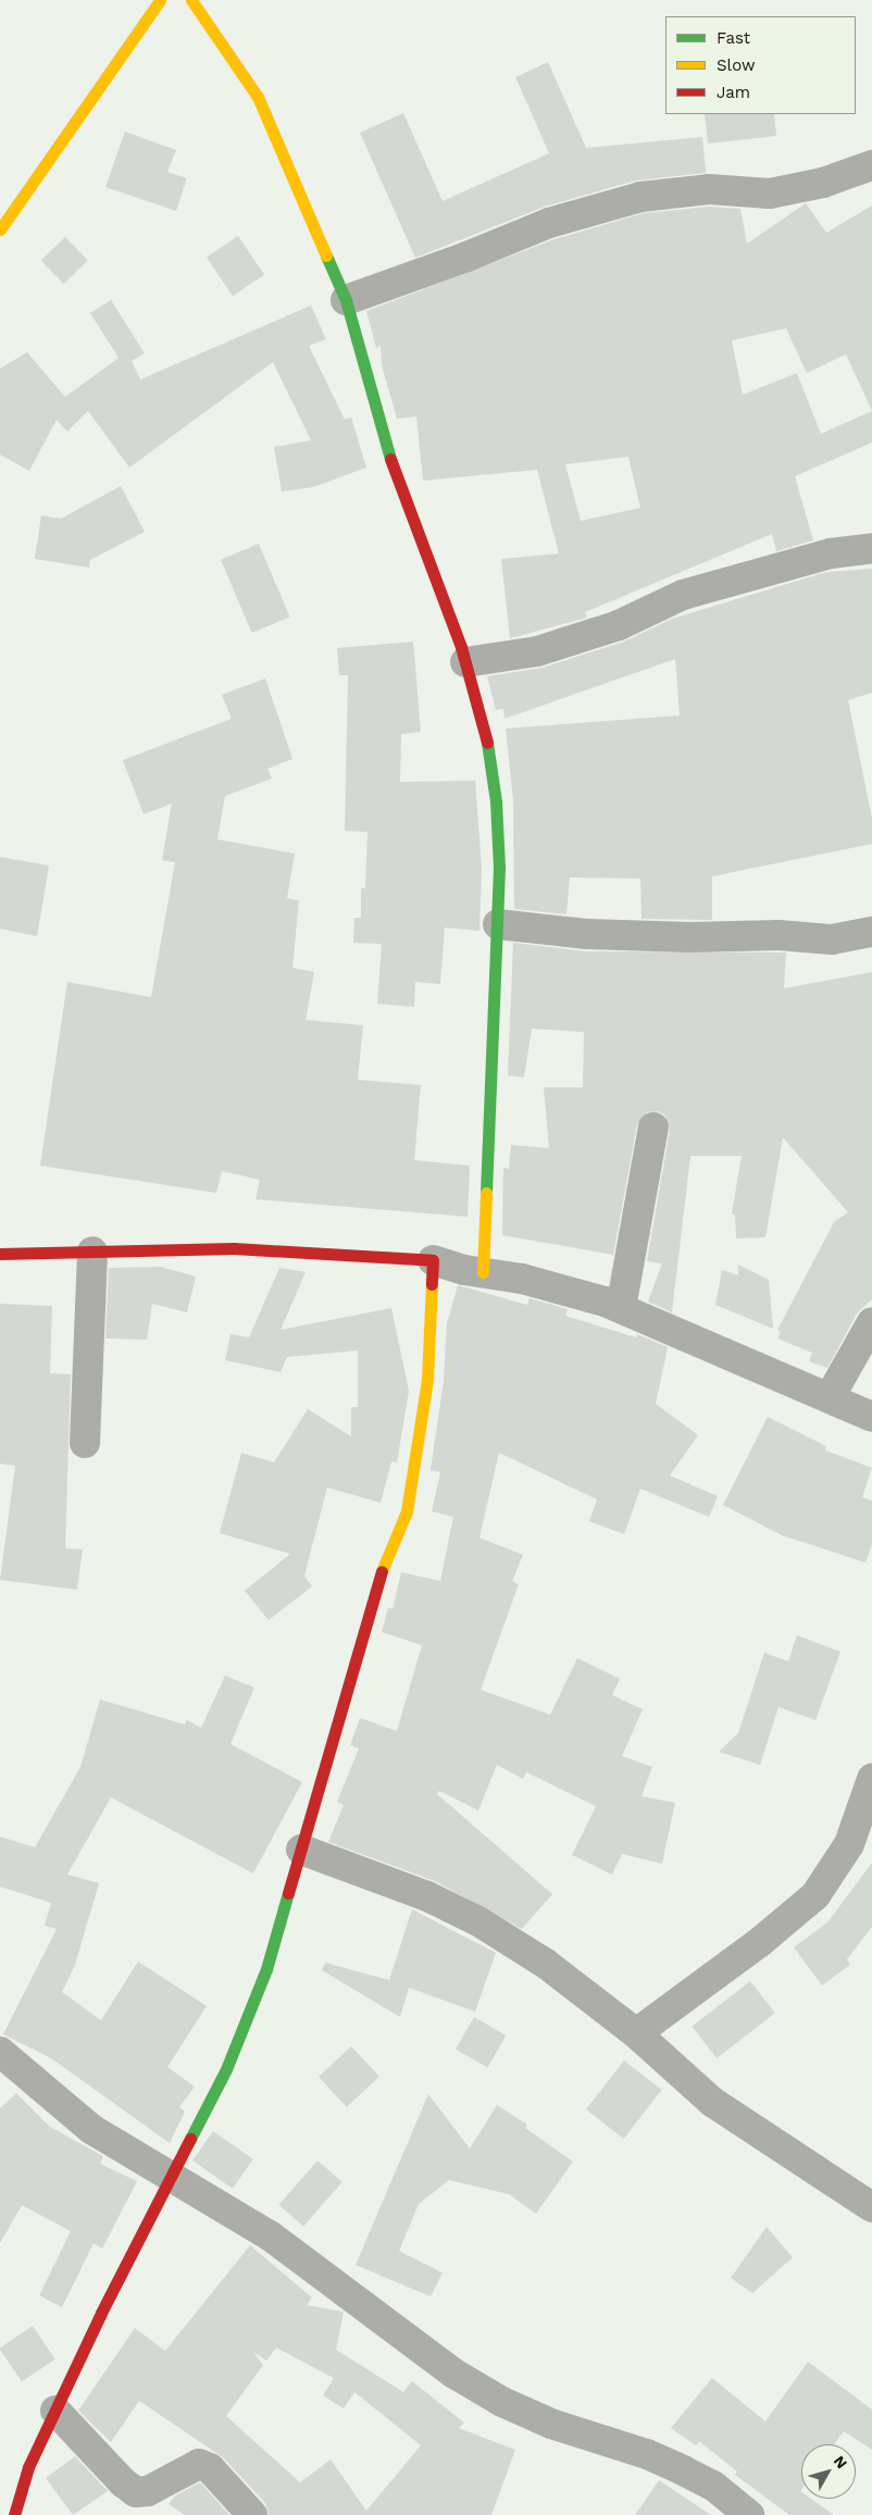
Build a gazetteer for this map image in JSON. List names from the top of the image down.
{
  "legend": ["Fast", "Slow", "Jam"],
  "north": "top right"
}
